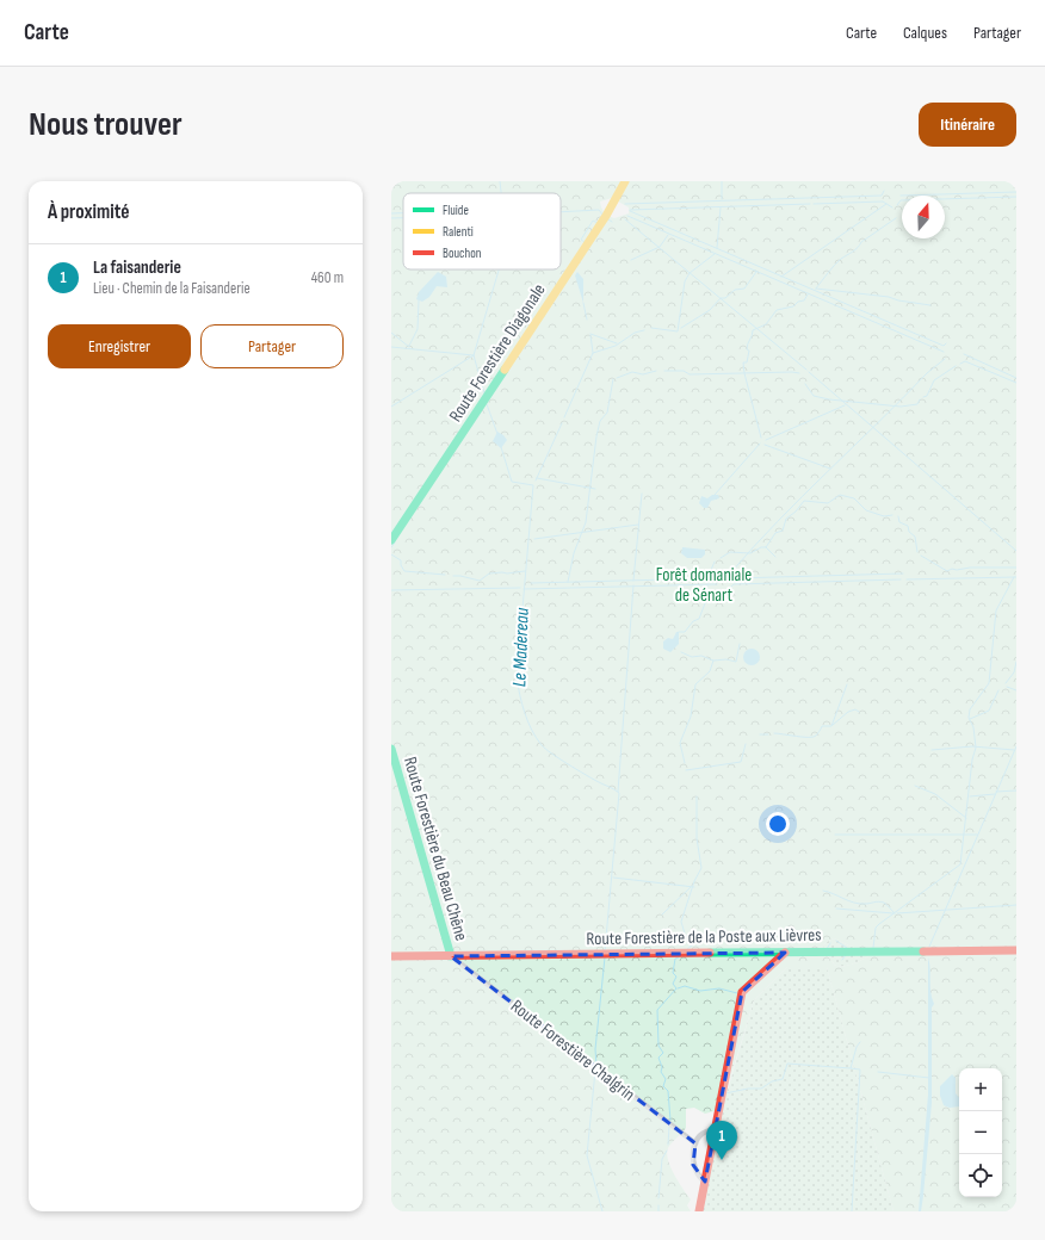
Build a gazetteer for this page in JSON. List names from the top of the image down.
{
  "streets": {
    "street": [
      "Route Forestière Diagonale",
      "Route Forestière du Beau Chêne",
      "Route Forestière de la Poste aux Lièvres",
      "Route Forestière Chalgrin"
    ]
  },
  "crossings": [
    ["Route Forestière du Beau Chêne", "Route Forestière de la Poste aux Lièvres"],
    ["Route Forestière du Beau Chêne", "Route Forestière Chalgrin"],
    ["Route Forestière de la Poste aux Lièvres", "Route Forestière Chalgrin"]
  ],
  "water": ["Le Madereau"],
  "parks": ["Forêt domaniale de Sénart"],
  "legend": ["Fluide", "Ralenti", "Bouchon"],
  "north": "top",
  "page": {
    "header": "Carte",
    "nav": ["Carte", "Calques", "Partager"],
    "buttons": [
      "Itinéraire",
      ["Enregistrer", "Partager"]
    ],
    "title": "Nous trouver",
    "heading": "À proximité",
    "list": [
      {
        "mark": "1",
        "name": "La faisanderie",
        "note": "Lieu · Chemin de la Faisanderie",
        "value": "460 m"
      }
    ],
    "map_buttons": ["+", "−"],
    "pins": "1"
  }
}
